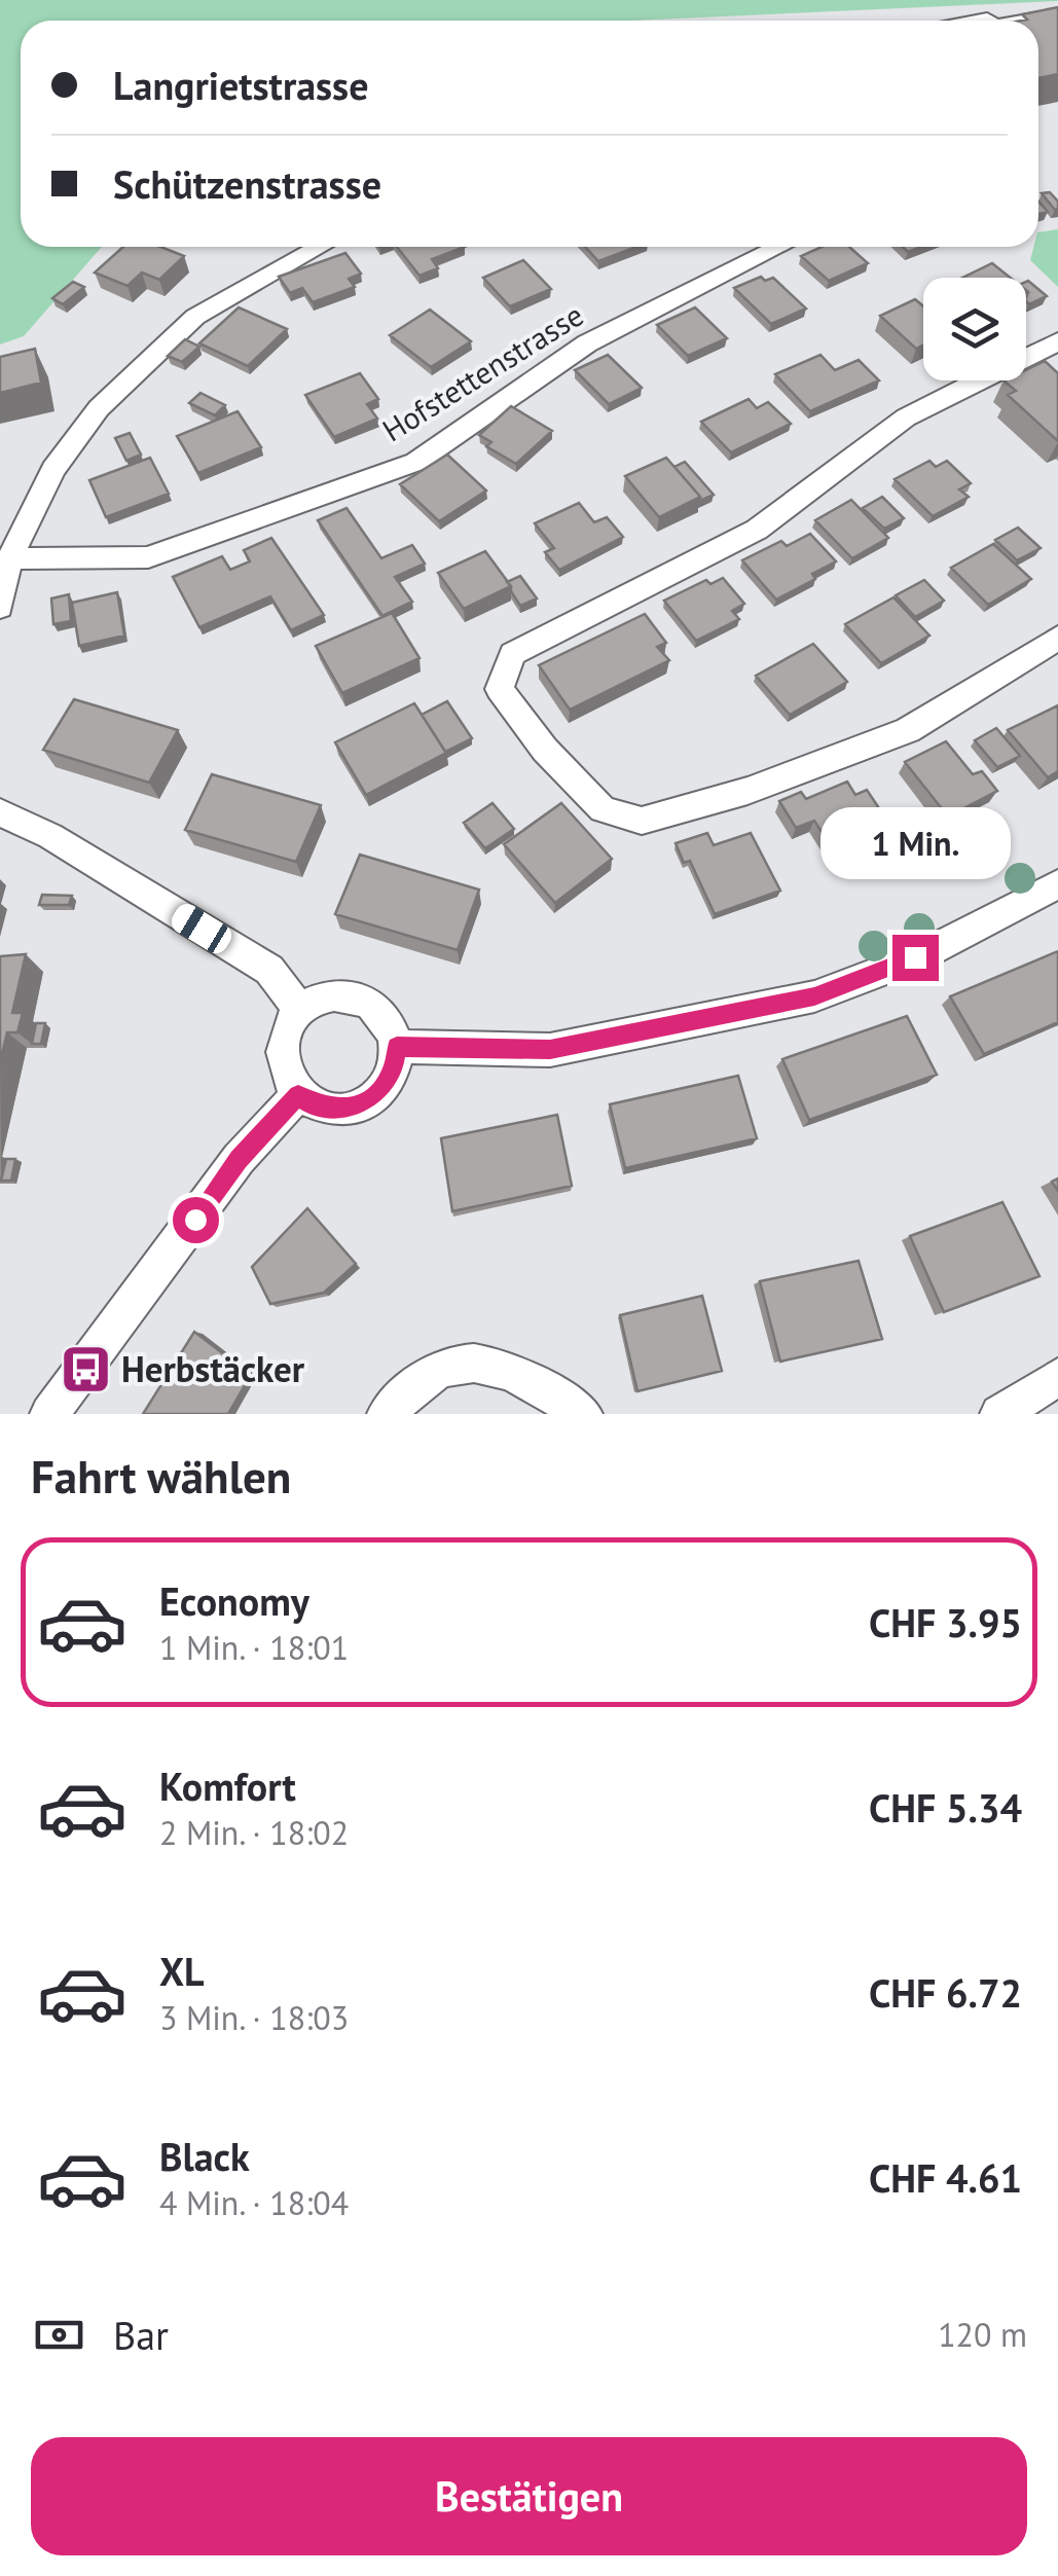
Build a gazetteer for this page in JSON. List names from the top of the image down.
{
  "streets": {
    "street": ["Hofstettenstrasse"]
  },
  "places": {
    "bus stop": ["Herbstäcker"]
  },
  "page": {
    "banner": ["Langrietstrasse", "Schützenstrasse"],
    "bubble": "1 Min.",
    "heading": "Fahrt wählen",
    "list": [
      {
        "name": "Economy",
        "note": "1 Min. · 18:01",
        "value": "CHF 3.95"
      },
      {
        "name": "Komfort",
        "note": "2 Min. · 18:02",
        "value": "CHF 5.34"
      },
      {
        "name": "XL",
        "note": "3 Min. · 18:03",
        "value": "CHF 6.72"
      },
      {
        "name": "Black",
        "note": "4 Min. · 18:04",
        "value": "CHF 4.61"
      }
    ],
    "pay": ["Bar", "120 m"],
    "buttons": "Bestätigen"
  }
}
